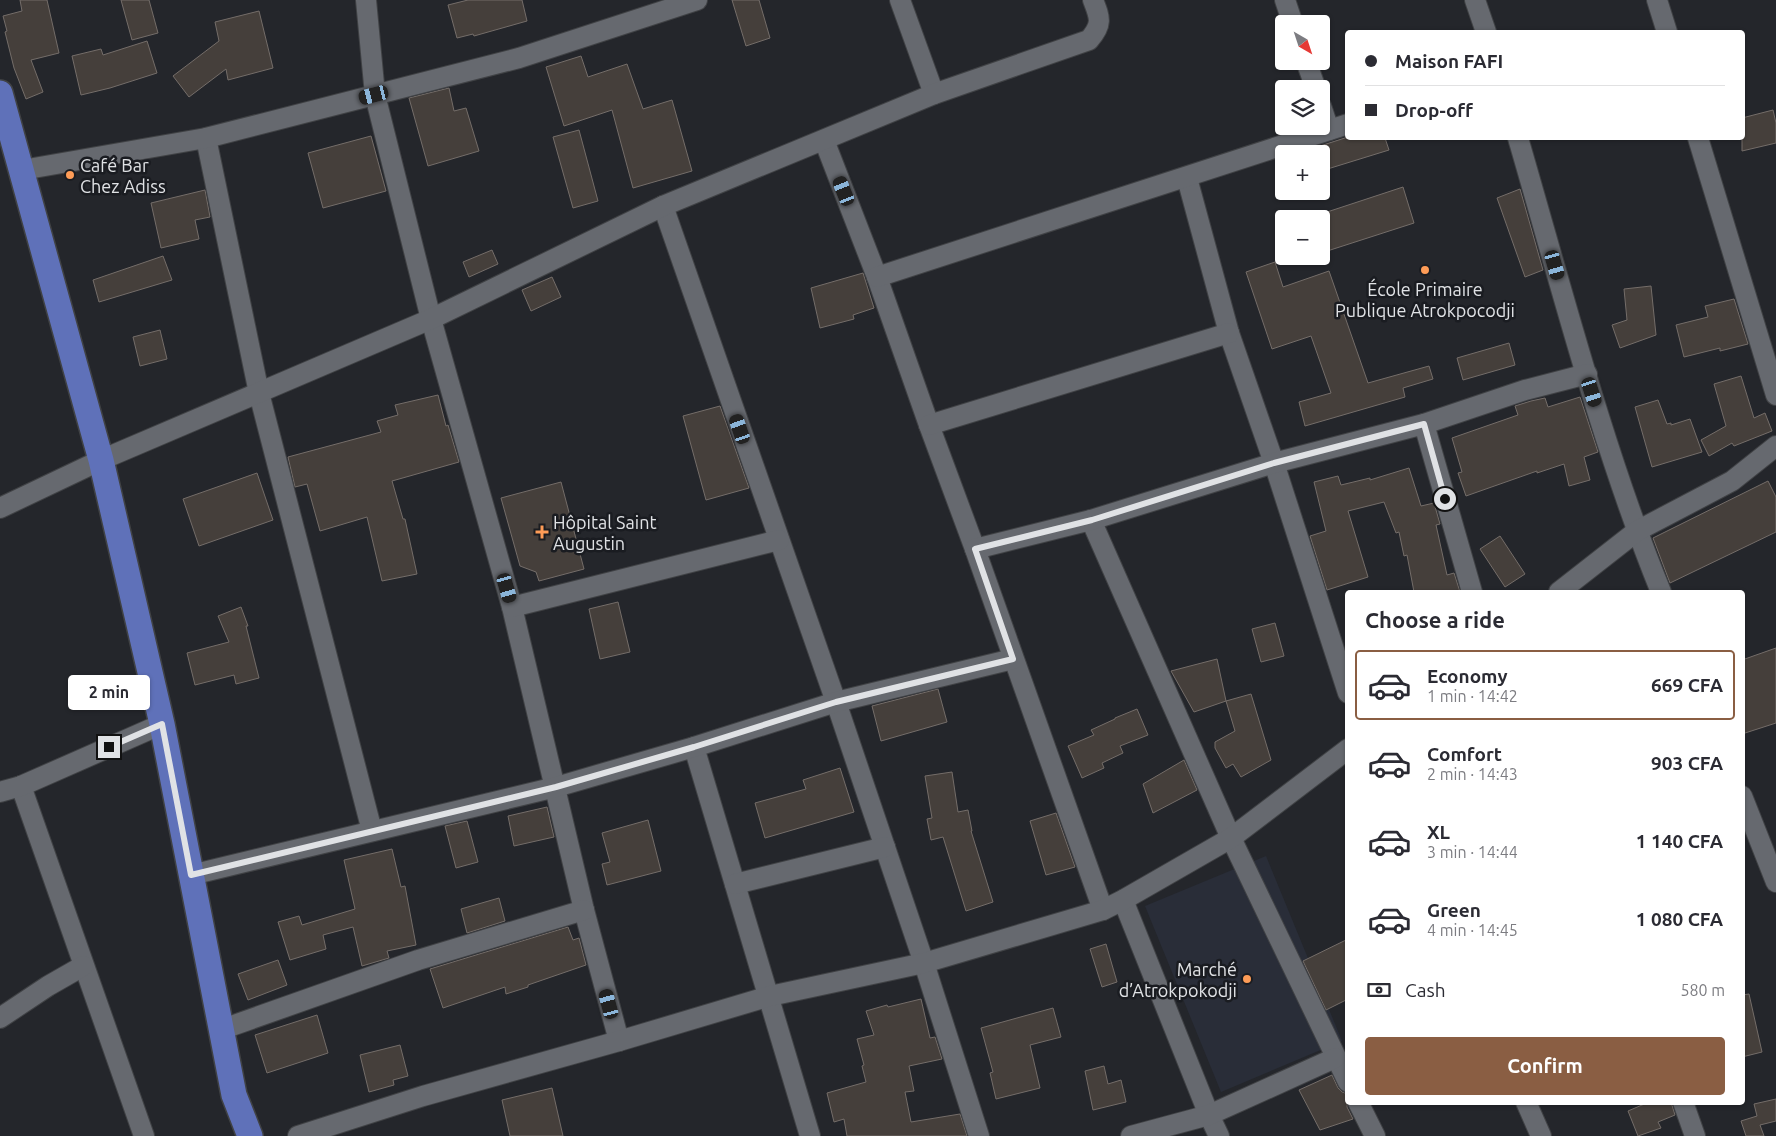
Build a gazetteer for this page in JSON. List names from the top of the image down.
{
  "places": {
    "other": ["Café Bar Chez Adiss", "École Primaire Publique Atrokpocodji", "Marché d’Atrokpokodji"],
    "health": ["Hôpital Saint Augustin"]
  },
  "north": "bottom right",
  "page": {
    "map_buttons": ["+", "−"],
    "banner": ["Maison FAFI", "Drop-off"],
    "heading": "Choose a ride",
    "list": [
      {
        "name": "Economy",
        "note": "1 min · 14:42",
        "value": "669 CFA"
      },
      {
        "name": "Comfort",
        "note": "2 min · 14:43",
        "value": "903 CFA"
      },
      {
        "name": "XL",
        "note": "3 min · 14:44",
        "value": "1 140 CFA"
      },
      {
        "name": "Green",
        "note": "4 min · 14:45",
        "value": "1 080 CFA"
      }
    ],
    "bubble": "2 min",
    "pay": ["Cash", "580 m"],
    "buttons": "Confirm"
  }
}
